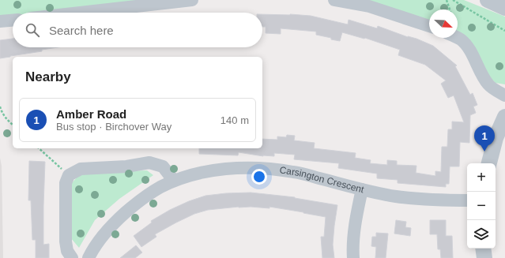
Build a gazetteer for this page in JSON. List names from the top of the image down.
{
  "streets": {
    "street": ["Carsington Crescent"]
  },
  "north": "bottom right",
  "page": {
    "search": "Search here",
    "heading": "Nearby",
    "list": [
      {
        "mark": "1",
        "name": "Amber Road",
        "note": "Bus stop · Birchover Way",
        "value": "140 m"
      }
    ],
    "pins": "1",
    "map_buttons": ["+", "−"]
  }
}
